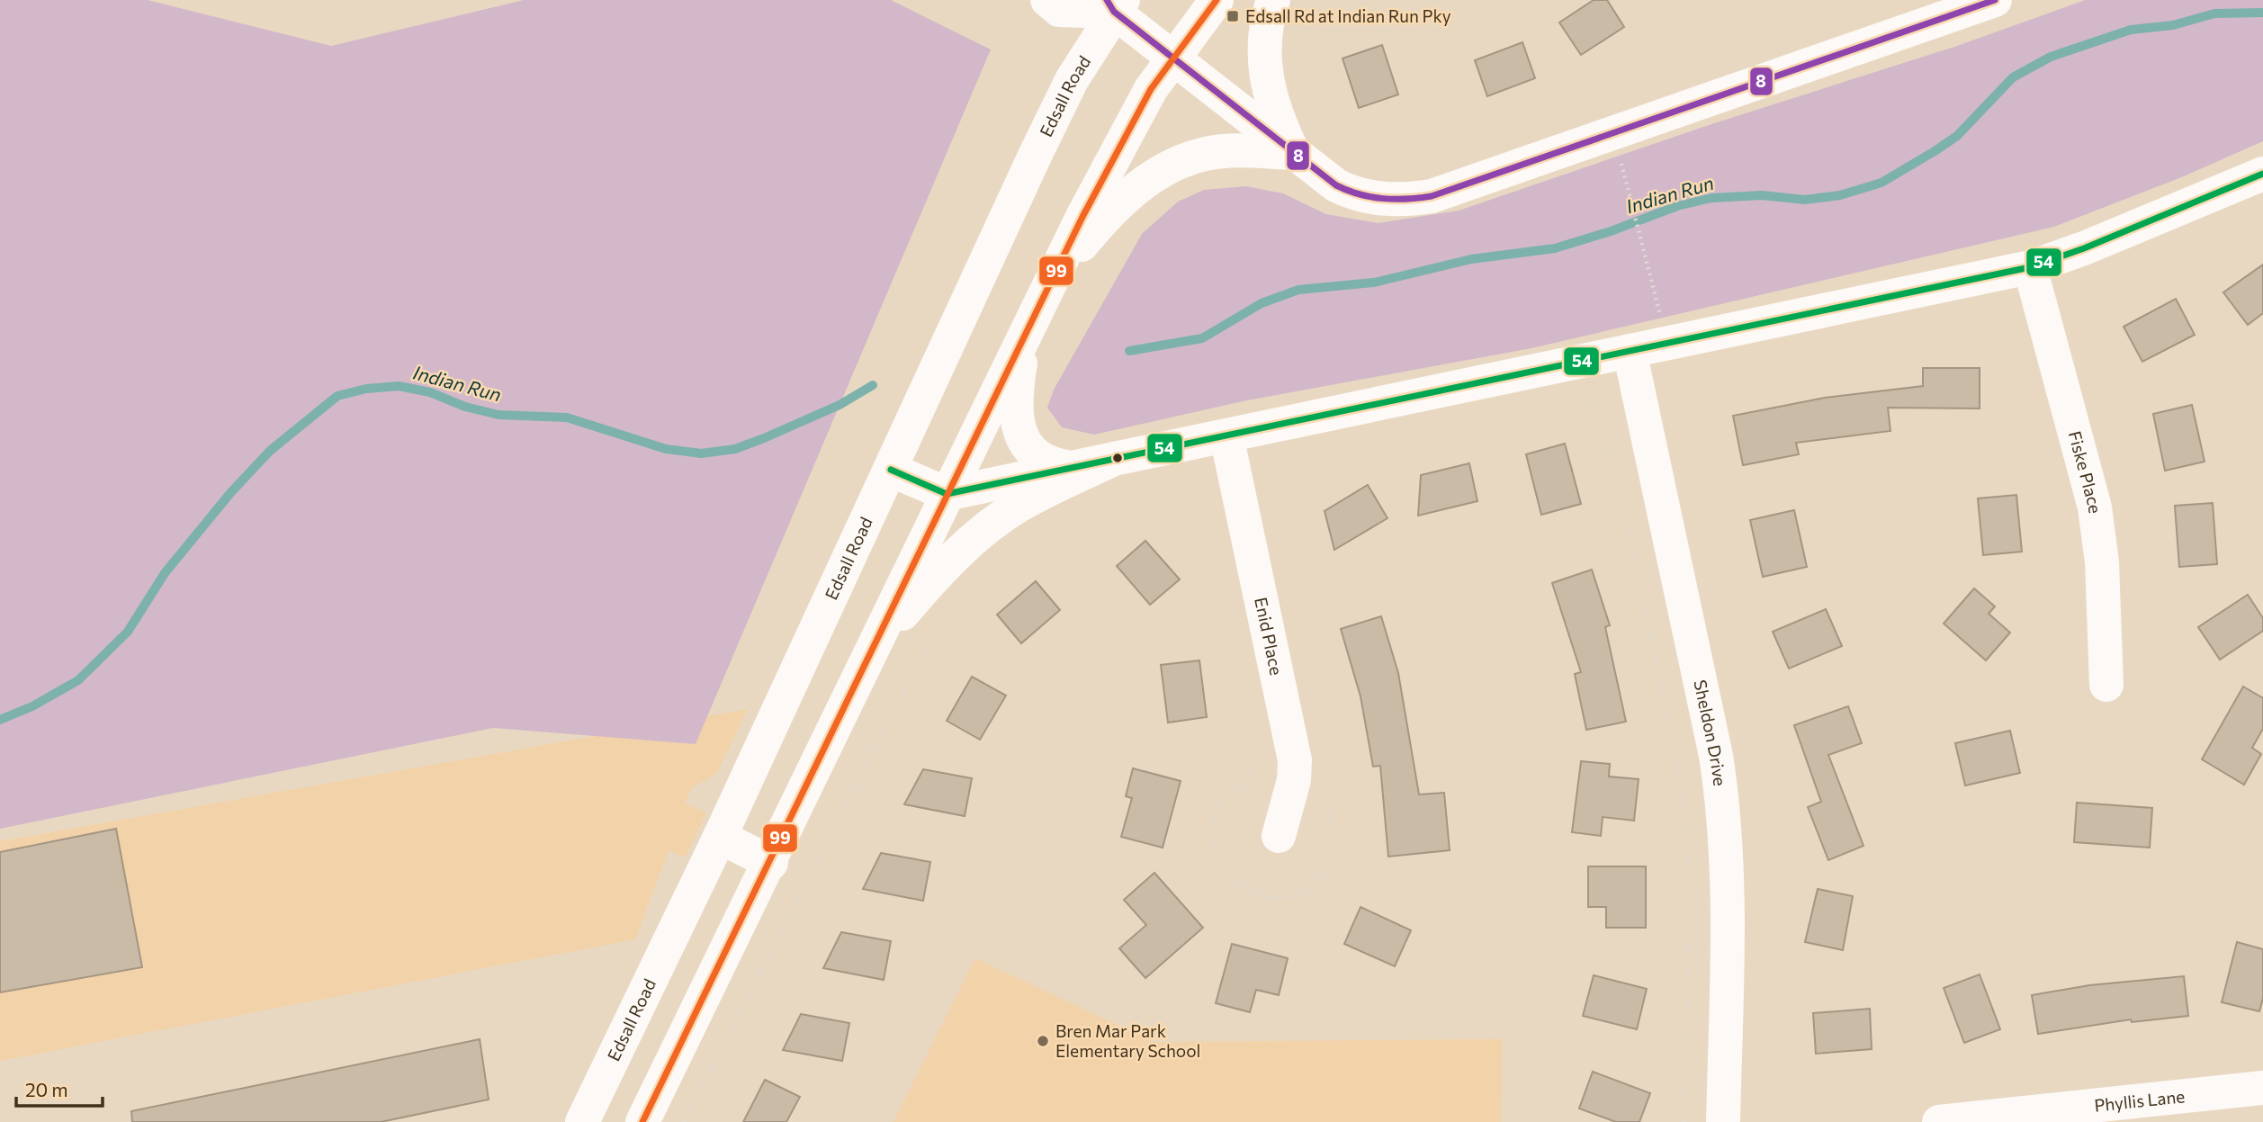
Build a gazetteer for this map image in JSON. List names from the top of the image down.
{
  "streets": {
    "street": [
      "Edsall Road",
      "Fiske Place",
      "Enid Place",
      "Sheldon Drive",
      "Phyllis Lane"
    ]
  },
  "water": ["Indian Run"],
  "places": {
    "transit": ["Edsall Rd at Indian Run Pky"],
    "other": ["Bren Mar Park Elementary School"]
  },
  "lines": ["transit line 8", "transit line 99", "transit line 54"],
  "scale_bar": "20 m"
}
